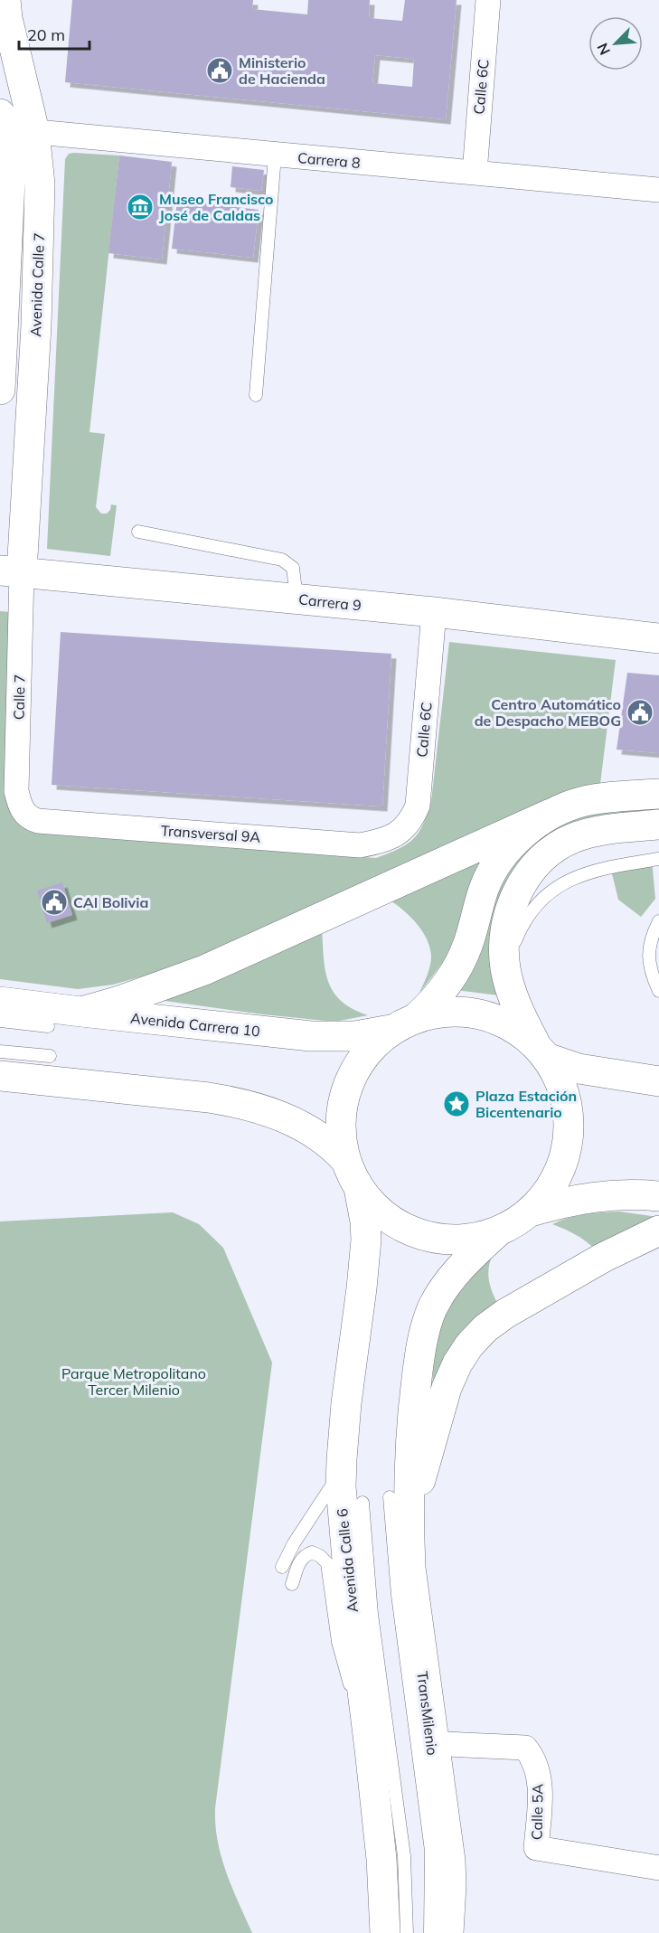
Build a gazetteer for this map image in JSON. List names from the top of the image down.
{
  "streets": {
    "main road": [
      "Avenida Calle 7",
      "Carrera 9",
      "Avenida Carrera 10",
      "Avenida Calle 6"
    ],
    "street": [
      "Calle 6C",
      "Carrera 8",
      "Calle 7",
      "Transversal 9A",
      "Calle 5A"
    ],
    "lane": ["TransMilenio"]
  },
  "crossings": [
    ["Calle 6C", "Carrera 8"],
    ["Calle 6C", "Carrera 9"],
    ["Calle 6C", "Transversal 9A"],
    ["Carrera 8", "Avenida Calle 7"],
    ["Avenida Calle 7", "Carrera 9"],
    ["Avenida Calle 7", "Calle 7"],
    ["Carrera 9", "Calle 7"],
    ["Calle 7", "Transversal 9A"]
  ],
  "parks": ["Parque Metropolitano Tercer Milenio"],
  "places": {
    "public building": ["Ministerio de Hacienda", "Centro Automático de Despacho MEBOG", "CAI Bolivia"],
    "museum": ["Museo Francisco José de Caldas"],
    "place": ["Plaza Estación Bicentenario"]
  },
  "scale_bar": "20 m",
  "north": "bottom left"
}
